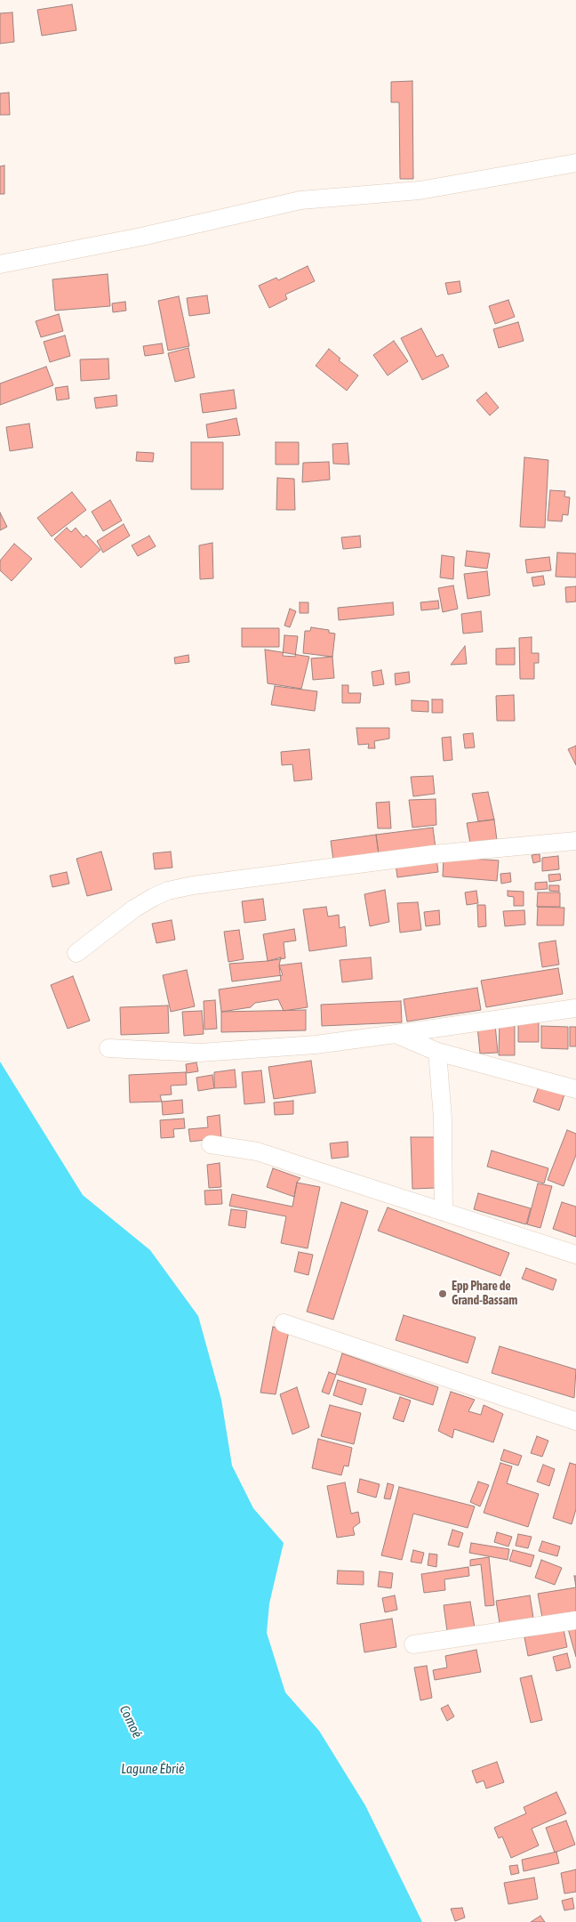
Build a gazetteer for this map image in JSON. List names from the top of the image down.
{
  "water": ["Comoé", "Lagune Ébrié"],
  "places": ["Epp Phare de Grand-Bassam"]
}
